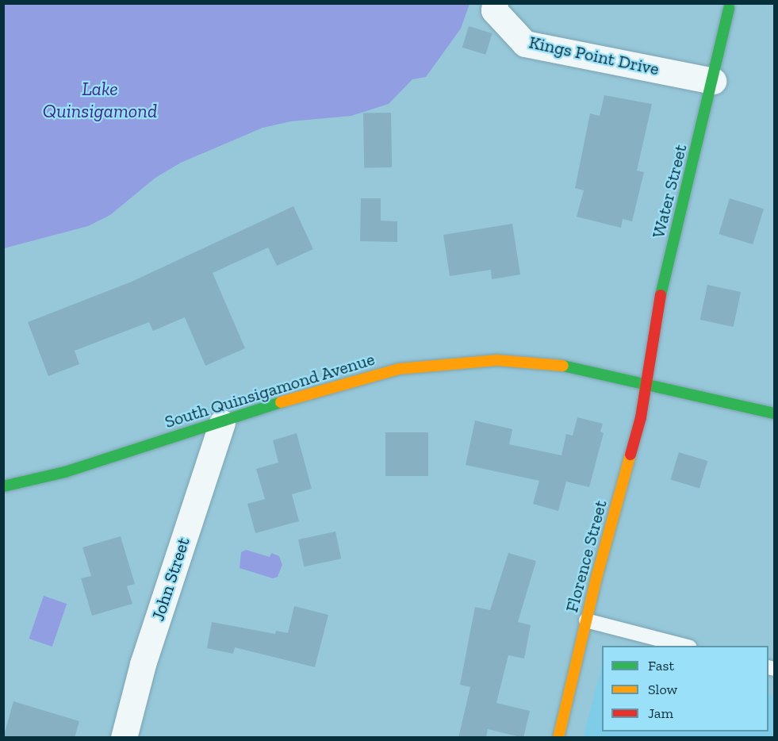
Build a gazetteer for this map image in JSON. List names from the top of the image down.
{
  "streets": {
    "main road": ["Water Street", "South Quinsigamond Avenue", "Florence Street"],
    "street": ["Kings Point Drive", "John Street"]
  },
  "crossings": [
    ["Kings Point Drive", "Water Street"],
    ["Water Street", "South Quinsigamond Avenue"],
    ["Water Street", "Florence Street"],
    ["South Quinsigamond Avenue", "Florence Street"],
    ["South Quinsigamond Avenue", "John Street"]
  ],
  "water": ["Lake Quinsigamond"],
  "legend": ["Fast", "Slow", "Jam"]
}
